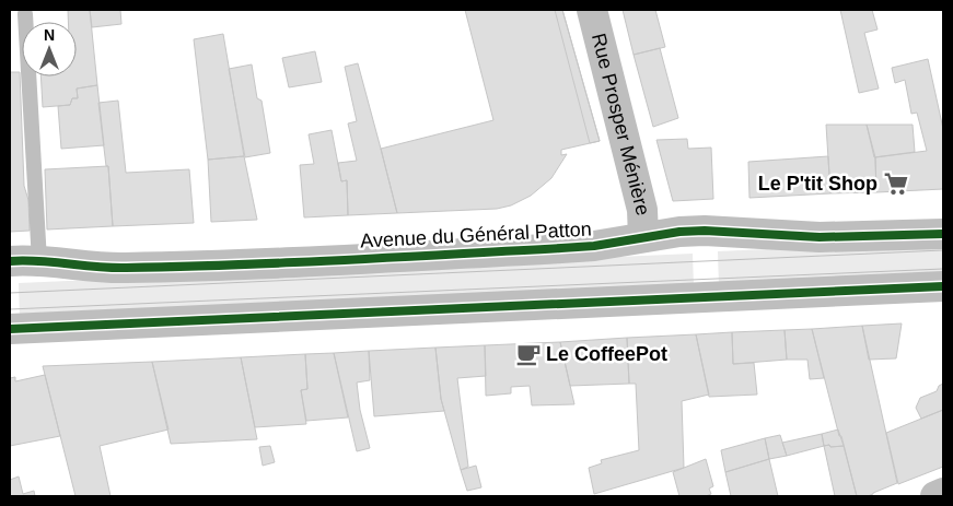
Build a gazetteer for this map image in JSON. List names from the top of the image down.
{
  "streets": {
    "street": ["Rue Prosper Ménière", "Avenue du Général Patton"]
  },
  "crossings": [
    ["Rue Prosper Ménière", "Avenue du Général Patton"]
  ],
  "places": {
    "supermarket": ["Le P'tit Shop"],
    "cafe": ["Le CoffeePot"]
  },
  "north": "top"
}
